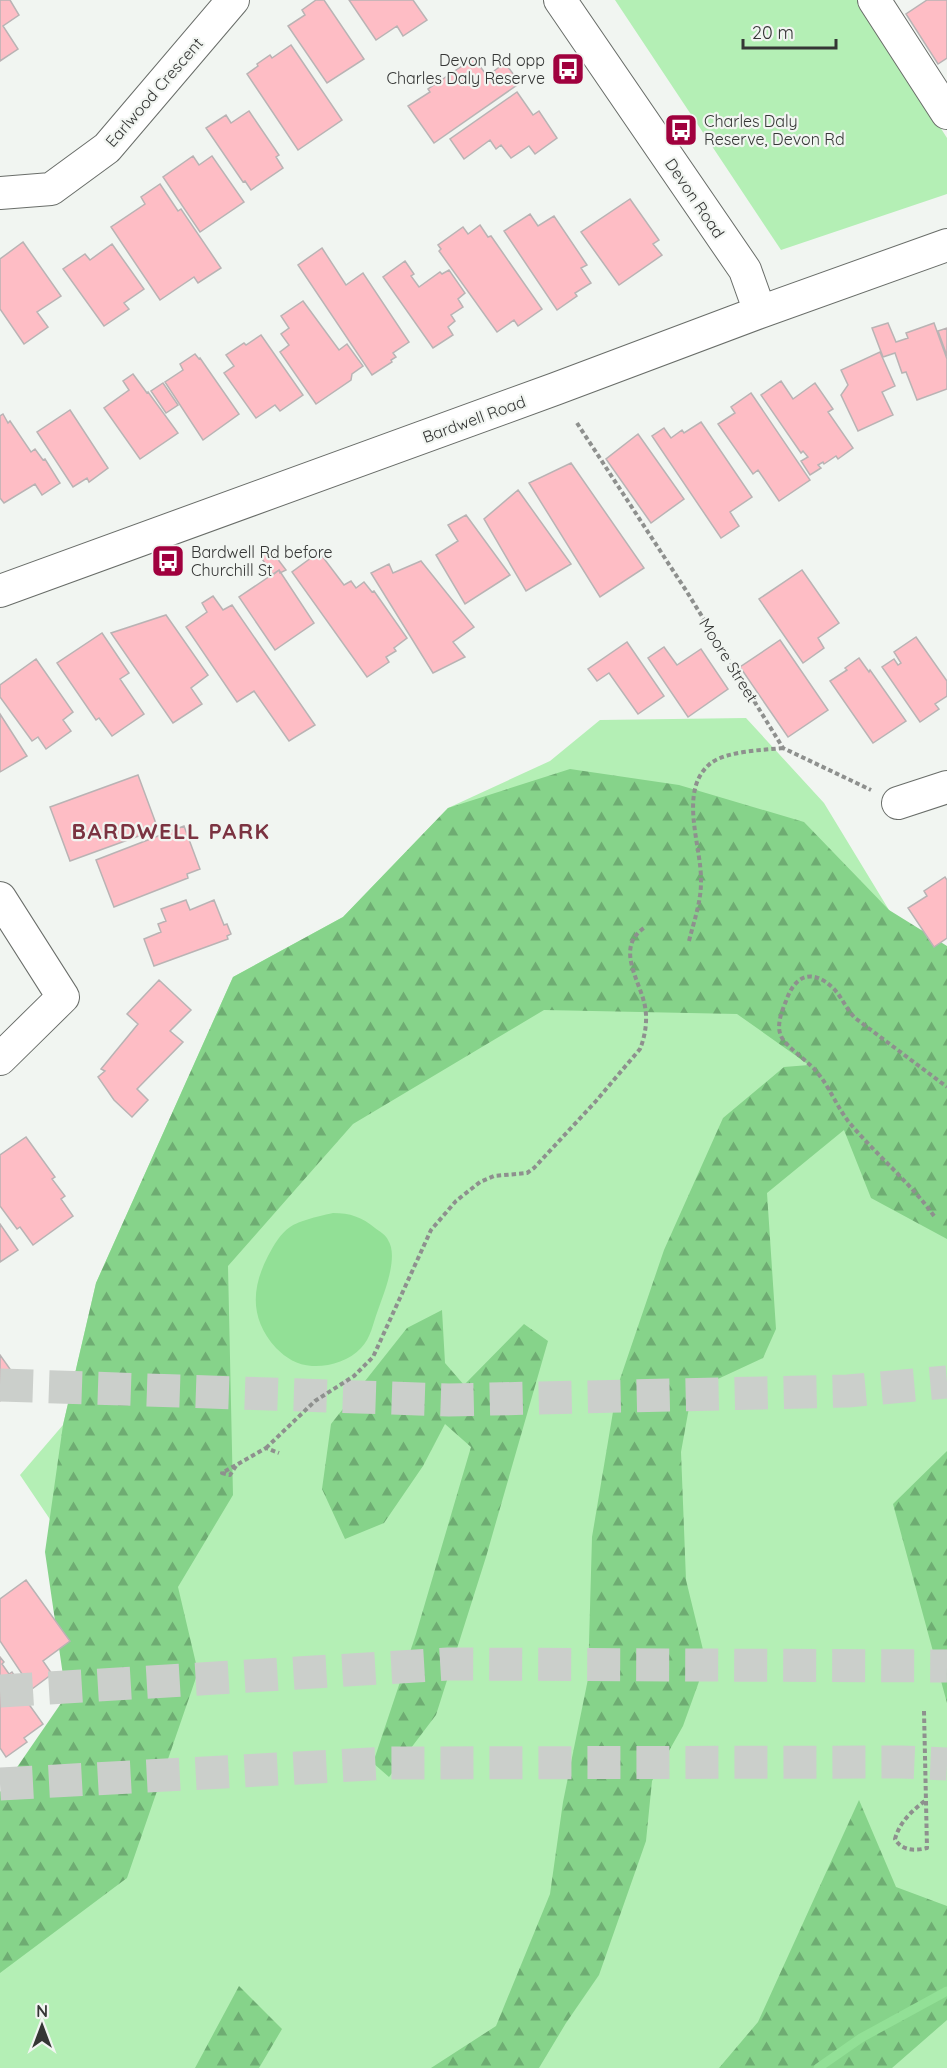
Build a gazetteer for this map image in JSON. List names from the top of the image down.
{
  "streets": {
    "street": ["Earlwood Crescent", "Devon Road", "Bardwell Road"],
    "path": ["Moore Street"]
  },
  "crossings": [
    ["Devon Road", "Bardwell Road"]
  ],
  "districts": ["BARDWELL PARK"],
  "places": {
    "bus stop": ["Devon Rd opp Charles Daly Reserve", "Charles Daly Reserve, Devon Rd", "Bardwell Rd before Churchill St"]
  },
  "scale_bar": "20 m",
  "north": "top"
}
